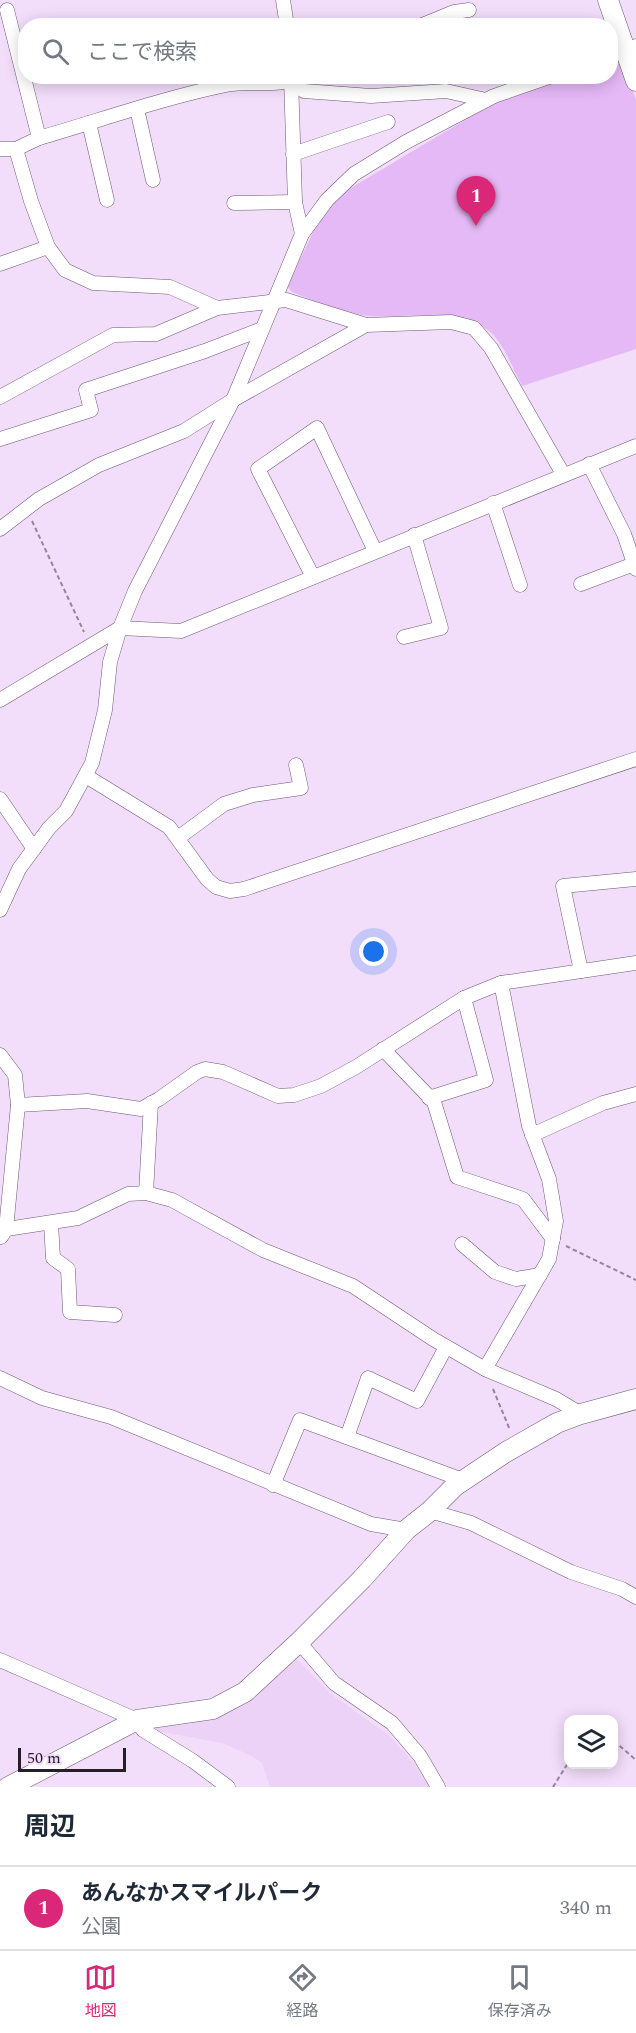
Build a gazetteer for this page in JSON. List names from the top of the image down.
{
  "scale_bar": "50 m",
  "page": {
    "search": "ここで検索",
    "pins": "1",
    "scale": "50 m",
    "heading": "周辺",
    "list": [
      {
        "mark": "1",
        "name": "あんなかスマイルパーク",
        "note": "公園",
        "value": "340 m"
      }
    ],
    "nav": ["地図", "経路", "保存済み"]
  }
}
